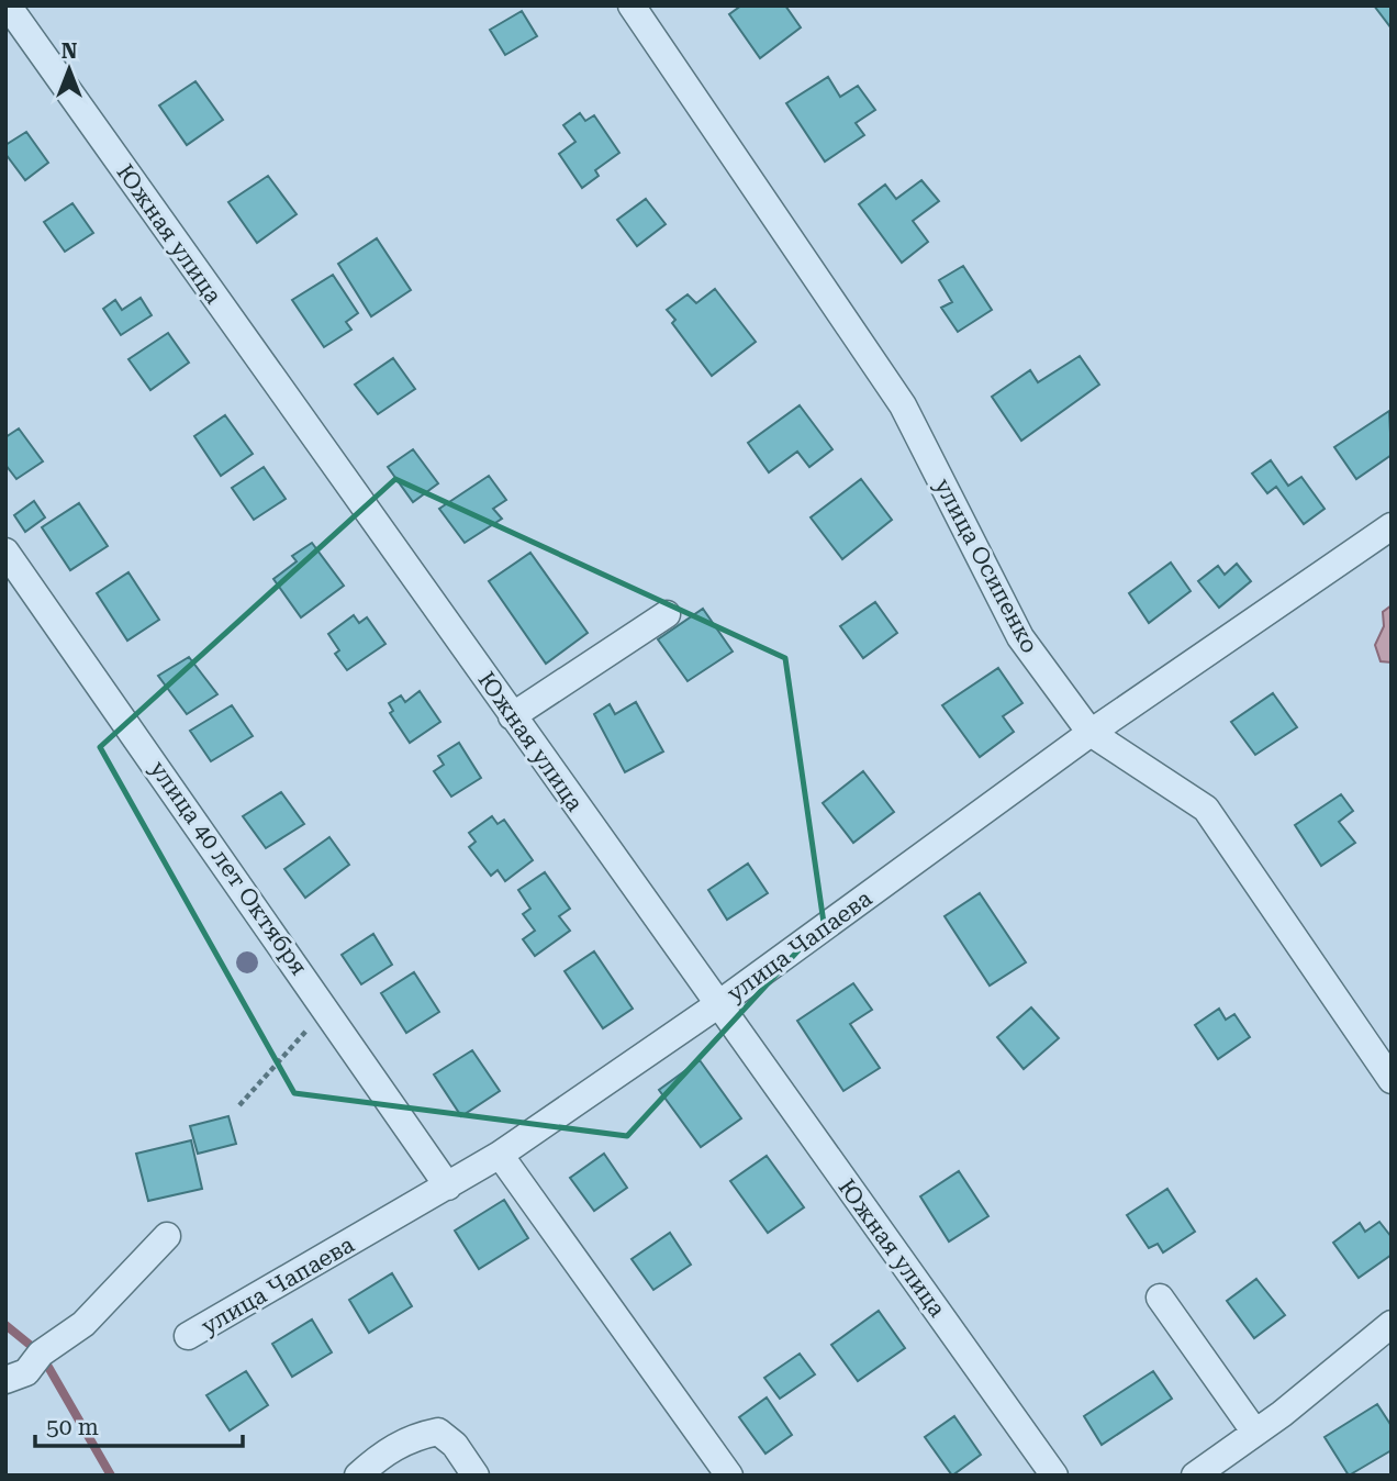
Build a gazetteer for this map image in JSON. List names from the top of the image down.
{
  "streets": {
    "street": [
      "Южная улица",
      "улица Осипенко",
      "улица 40 лет Октября",
      "улица Чапаева"
    ]
  },
  "crossings": [
    ["Южная улица", "улица Чапаева"],
    ["улица Осипенко", "улица Чапаева"],
    ["улица 40 лет Октября", "улица Чапаева"]
  ],
  "scale_bar": "50 m",
  "north": "top"
}
